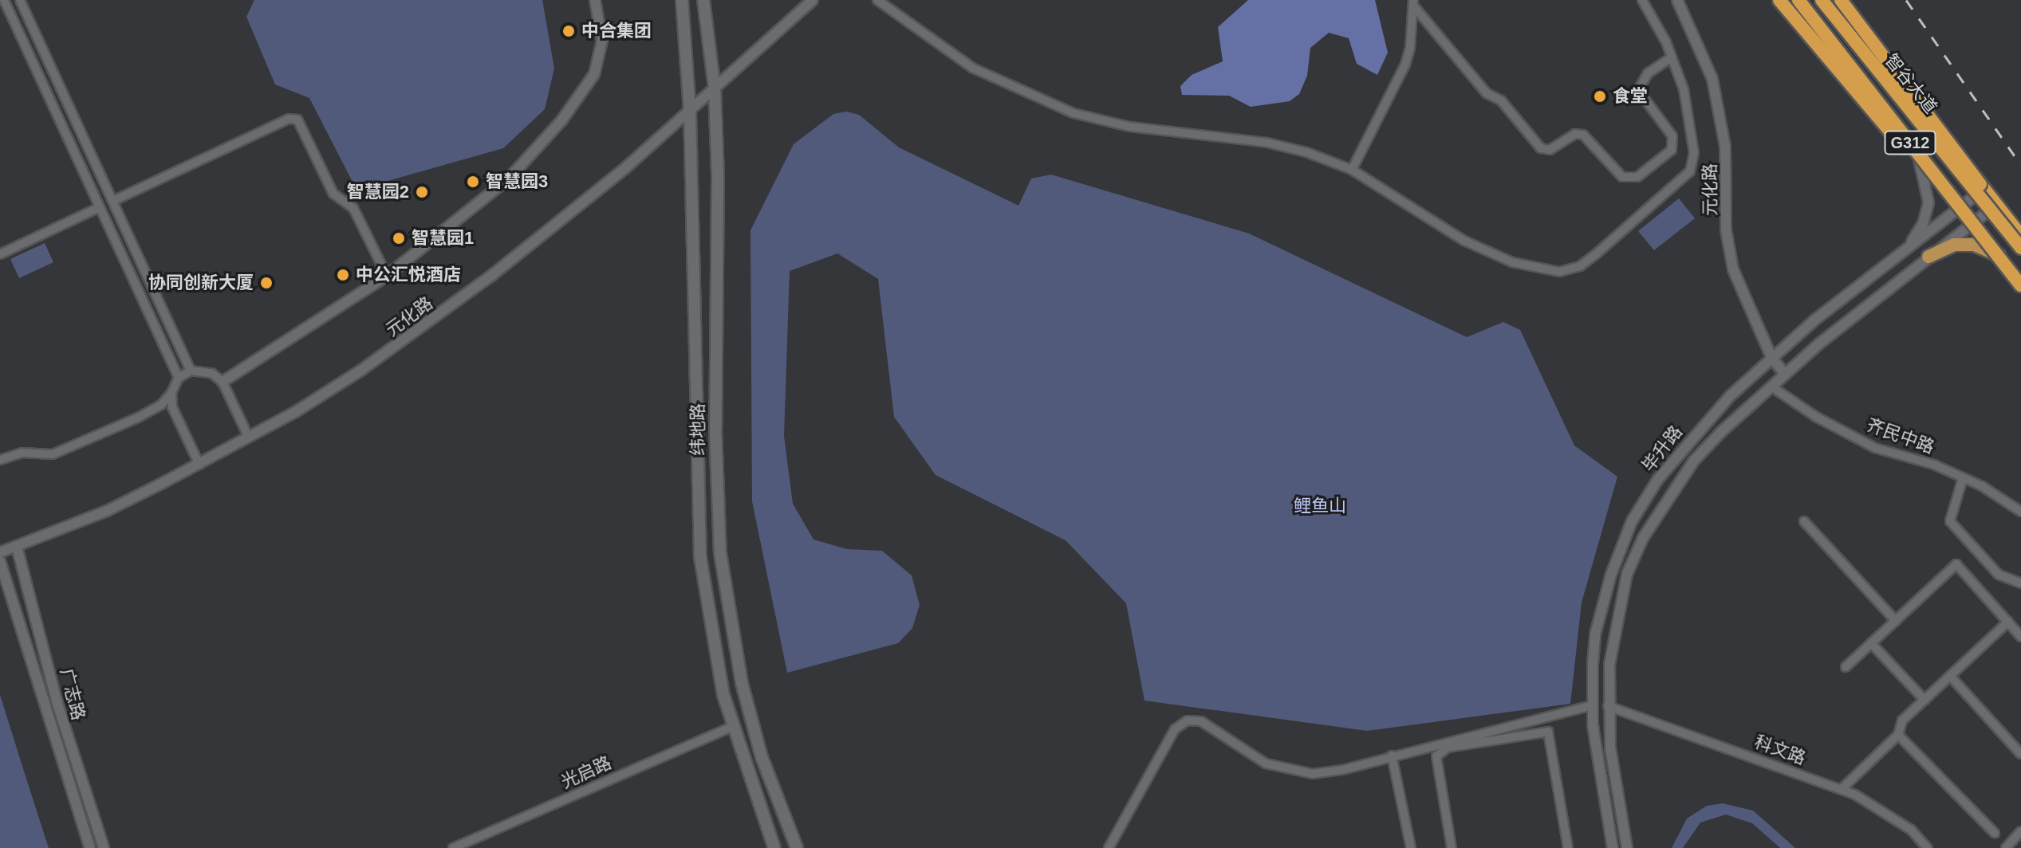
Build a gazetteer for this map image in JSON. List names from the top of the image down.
{
  "streets": {
    "highway": ["智谷大道", "G312"],
    "main road": ["纬地路"],
    "street": [
      "元化路",
      "齐民中路",
      "毕升路",
      "广志路",
      "科文路",
      "光启路"
    ]
  },
  "crossings": [
    ["智谷大道", "毕升路"],
    ["G312", "毕升路"],
    ["元化路", "纬地路"],
    ["元化路", "毕升路"],
    ["元化路", "广志路"],
    ["纬地路", "光启路"],
    ["齐民中路", "毕升路"],
    ["毕升路", "科文路"]
  ],
  "parks": ["鲤鱼山"],
  "places": [
    "中合集团",
    "食堂",
    "智慧园3",
    "智慧园2",
    "智慧园1",
    "中公汇悦酒店",
    "协同创新大厦"
  ]
}
